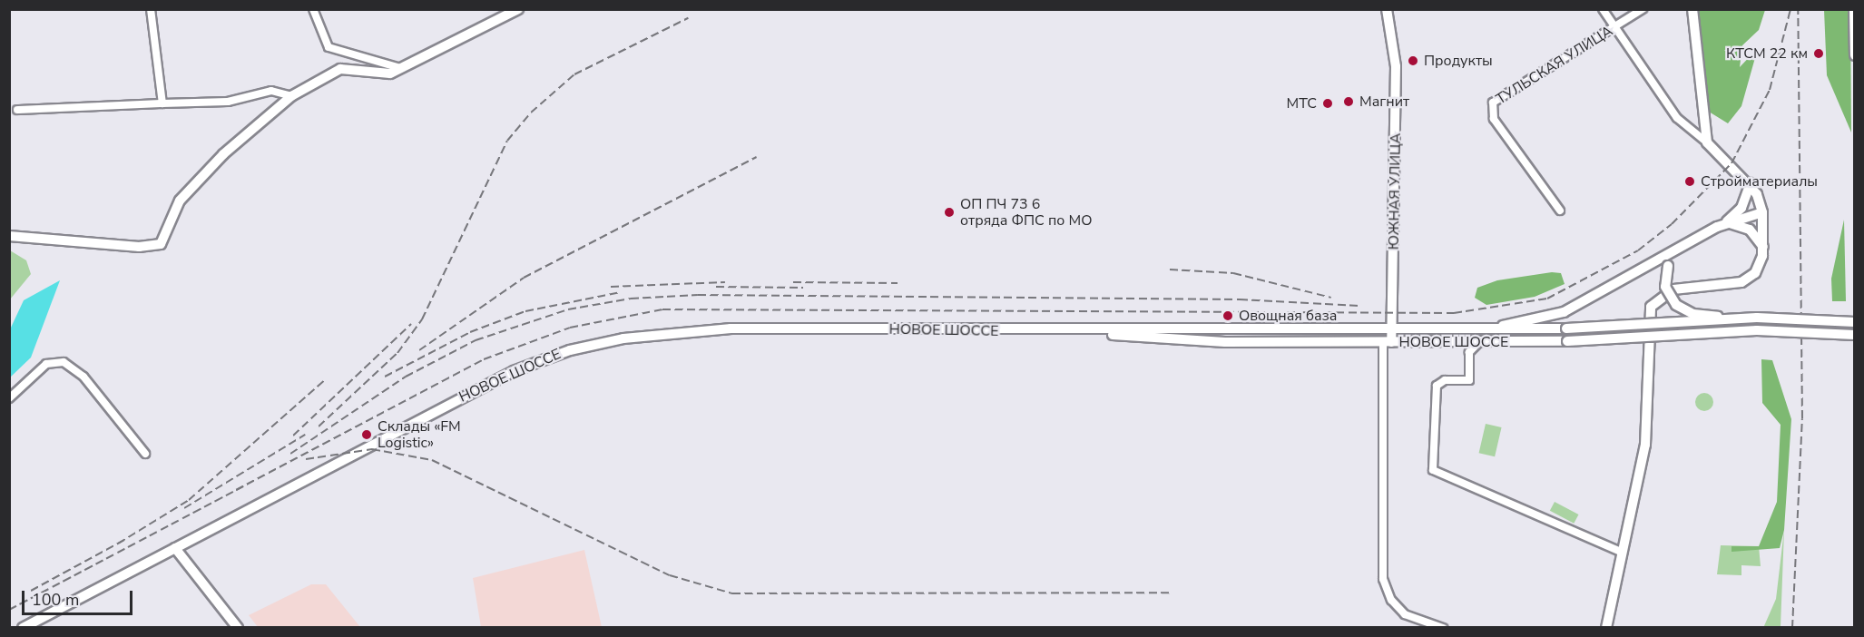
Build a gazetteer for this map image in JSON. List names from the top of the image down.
{
  "streets": {
    "main road": ["ЮЖНАЯ УЛИЦА", "НОВОЕ ШОССЕ"],
    "street": ["ТУЛЬСКАЯ УЛИЦА"]
  },
  "crossings": [
    ["ЮЖНАЯ УЛИЦА", "НОВОЕ ШОССЕ"]
  ],
  "places": [
    "КТСМ 22 км",
    "Продукты",
    "Магнит",
    "МТС",
    "Стройматериалы",
    "ОП ПЧ 73 6 отряда ФПС по МО",
    "Овощная база",
    "Склады «FM Logistic»"
  ],
  "scale_bar": "100 m"
}
